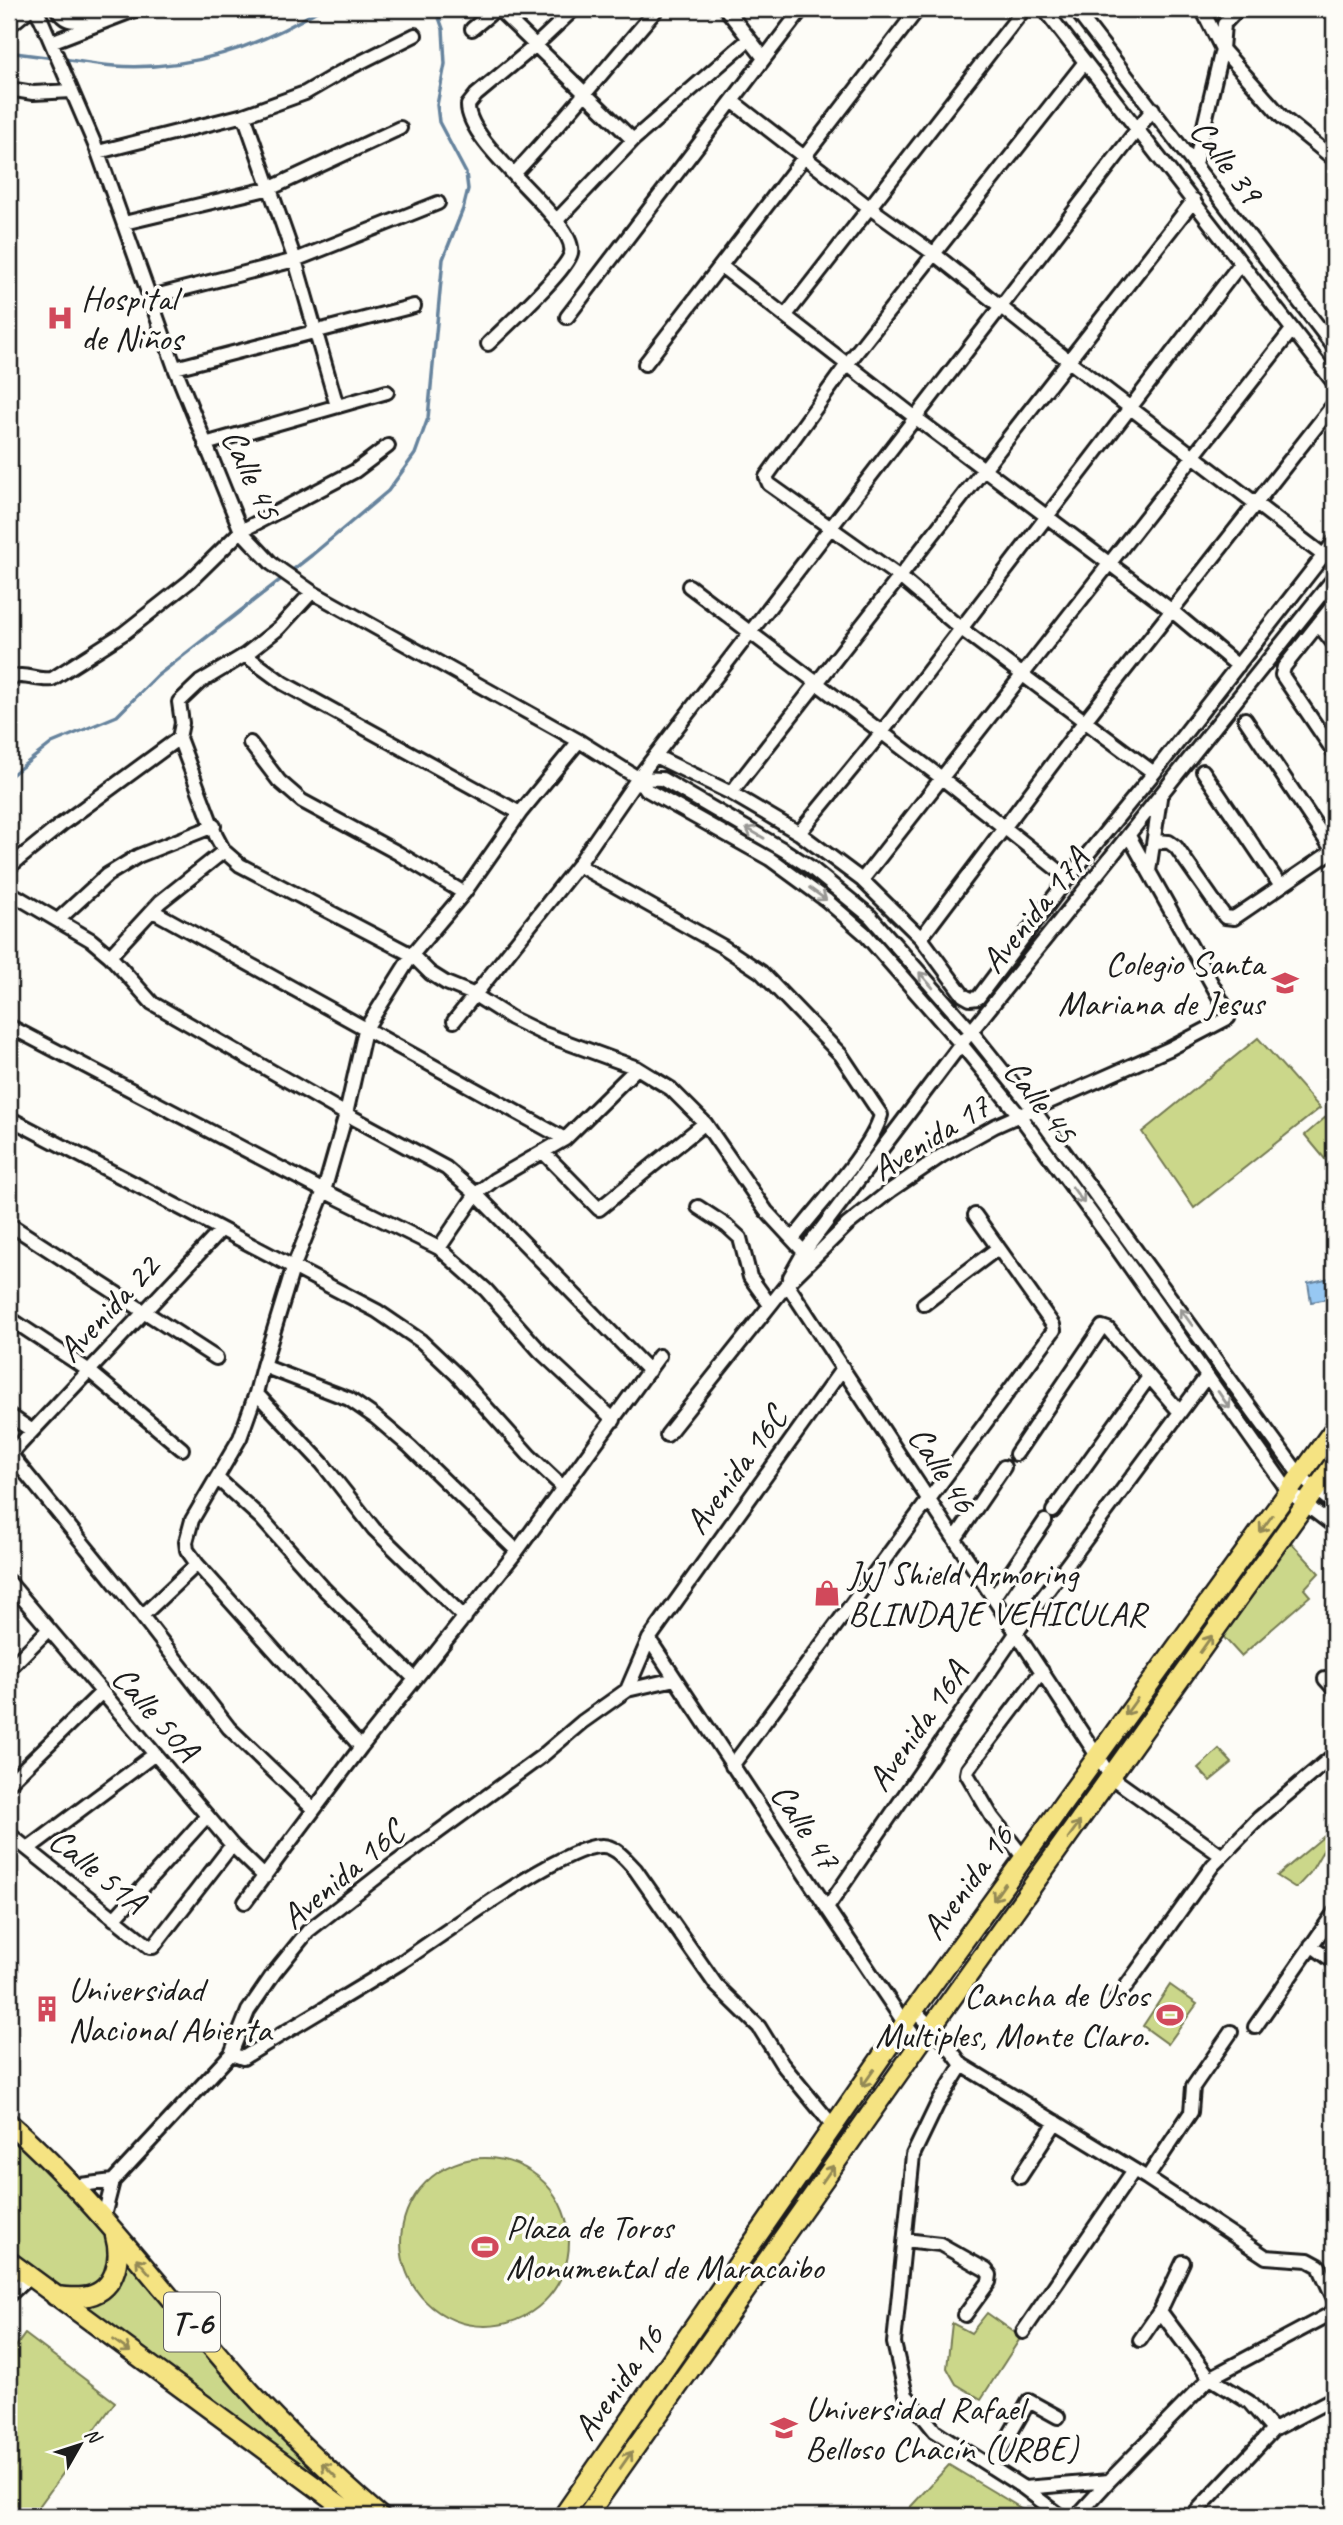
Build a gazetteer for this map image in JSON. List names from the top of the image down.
{
  "streets": {
    "highway": ["Avenida 16", "T-6"],
    "street": [
      "Calle 39",
      "Calle 45",
      "Avenida 17A",
      "Avenida 17",
      "Avenida 22",
      "Calle 46",
      "Avenida 16C",
      "Calle 50A",
      "Avenida 16A",
      "Calle 47",
      "Calle 51A"
    ]
  },
  "crossings": [
    ["Calle 45", "Avenida 17A"],
    ["Calle 45", "Avenida 17"],
    ["Calle 45", "Avenida 16A"],
    ["Calle 45", "Avenida 16"],
    ["Avenida 17A", "Avenida 17"],
    ["Avenida 17A", "Calle 46"],
    ["Avenida 17", "Calle 46"],
    ["Calle 46", "Avenida 16C"],
    ["Calle 46", "Avenida 16A"],
    ["Calle 46", "Avenida 16"],
    ["Avenida 16C", "Calle 47"],
    ["Avenida 16C", "T-6"],
    ["Calle 50A", "Calle 51A"],
    ["Avenida 16A", "Calle 47"],
    ["Calle 47", "Avenida 16"]
  ],
  "places": {
    "hospital": ["Hospital de Niños"],
    "school or university": ["Colegio Santa Mariana de Jesus", "Universidad Rafael Belloso Chacín (URBE)"],
    "shop": ["JyJ Shield Armoring BLINDAJE VEHICULAR"],
    "building": ["Universidad Nacional Abierta"],
    "sports": ["Cancha de Usos Multiples, Monte Claro.", "Plaza de Toros Monumental de Maracaibo"]
  },
  "north": "top right"
}
